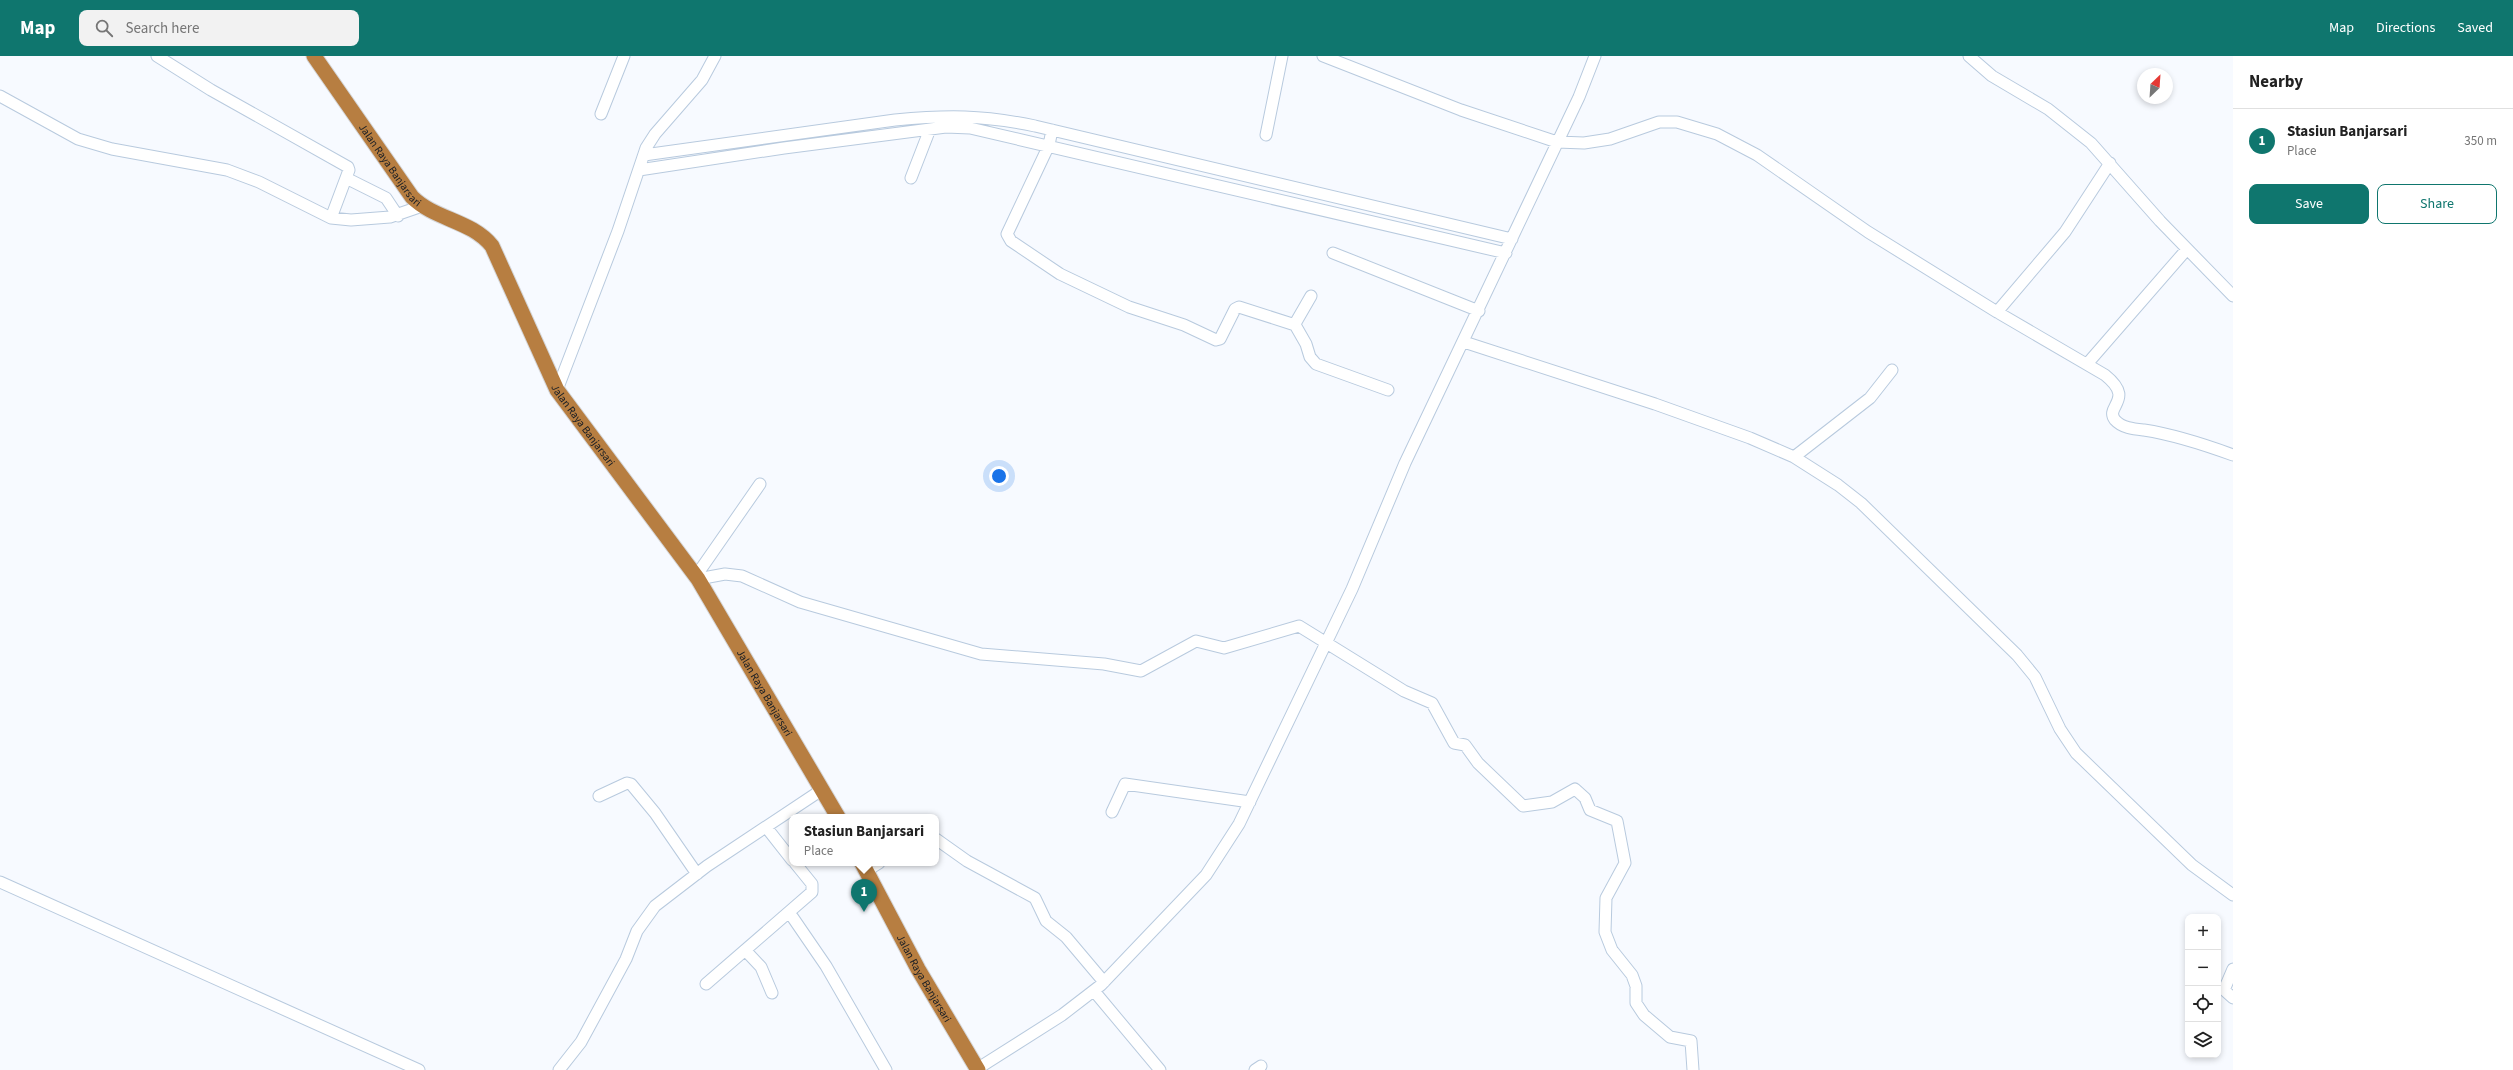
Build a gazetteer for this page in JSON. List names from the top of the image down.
{
  "streets": {
    "highway": ["Jalan Raya Banjarsari"]
  },
  "north": "top right",
  "page": {
    "header": "Map",
    "search": "Search here",
    "nav": ["Map", "Directions", "Saved"],
    "heading": "Nearby",
    "list": [
      {
        "mark": "1",
        "name": "Stasiun Banjarsari",
        "note": "Place",
        "value": "350 m"
      }
    ],
    "buttons": ["Save", "Share"],
    "popup": ["Stasiun Banjarsari", "Place"],
    "pins": "1",
    "map_buttons": ["+", "−"]
  }
}
